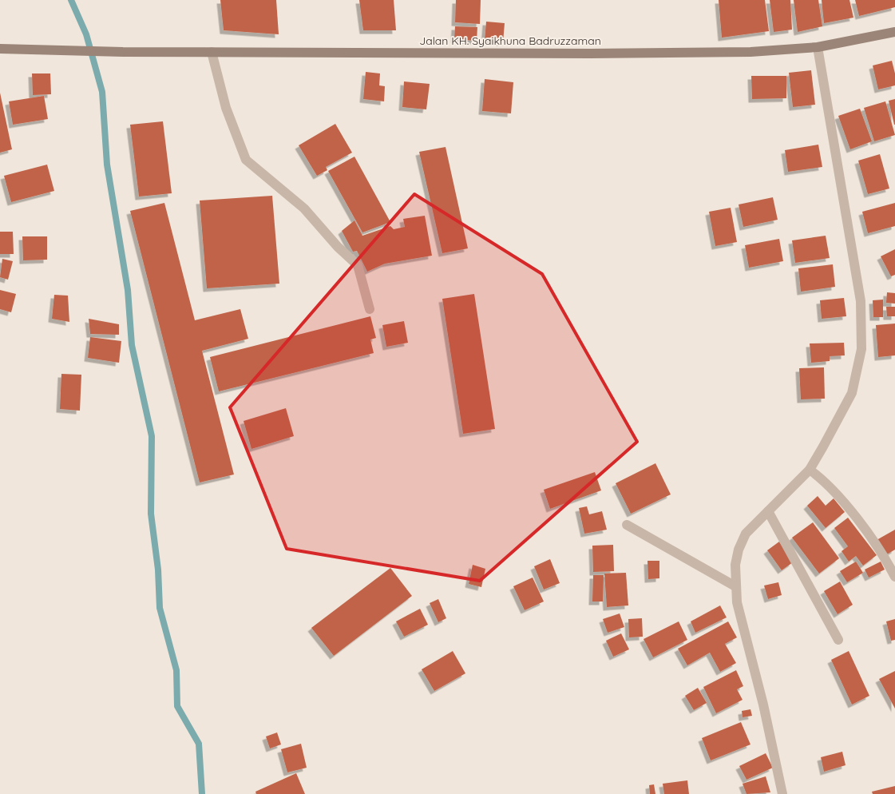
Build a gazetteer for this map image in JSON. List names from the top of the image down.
{
  "streets": {
    "main road": ["Jalan KH. Syaikhuna Badruzzaman"]
  }
}
